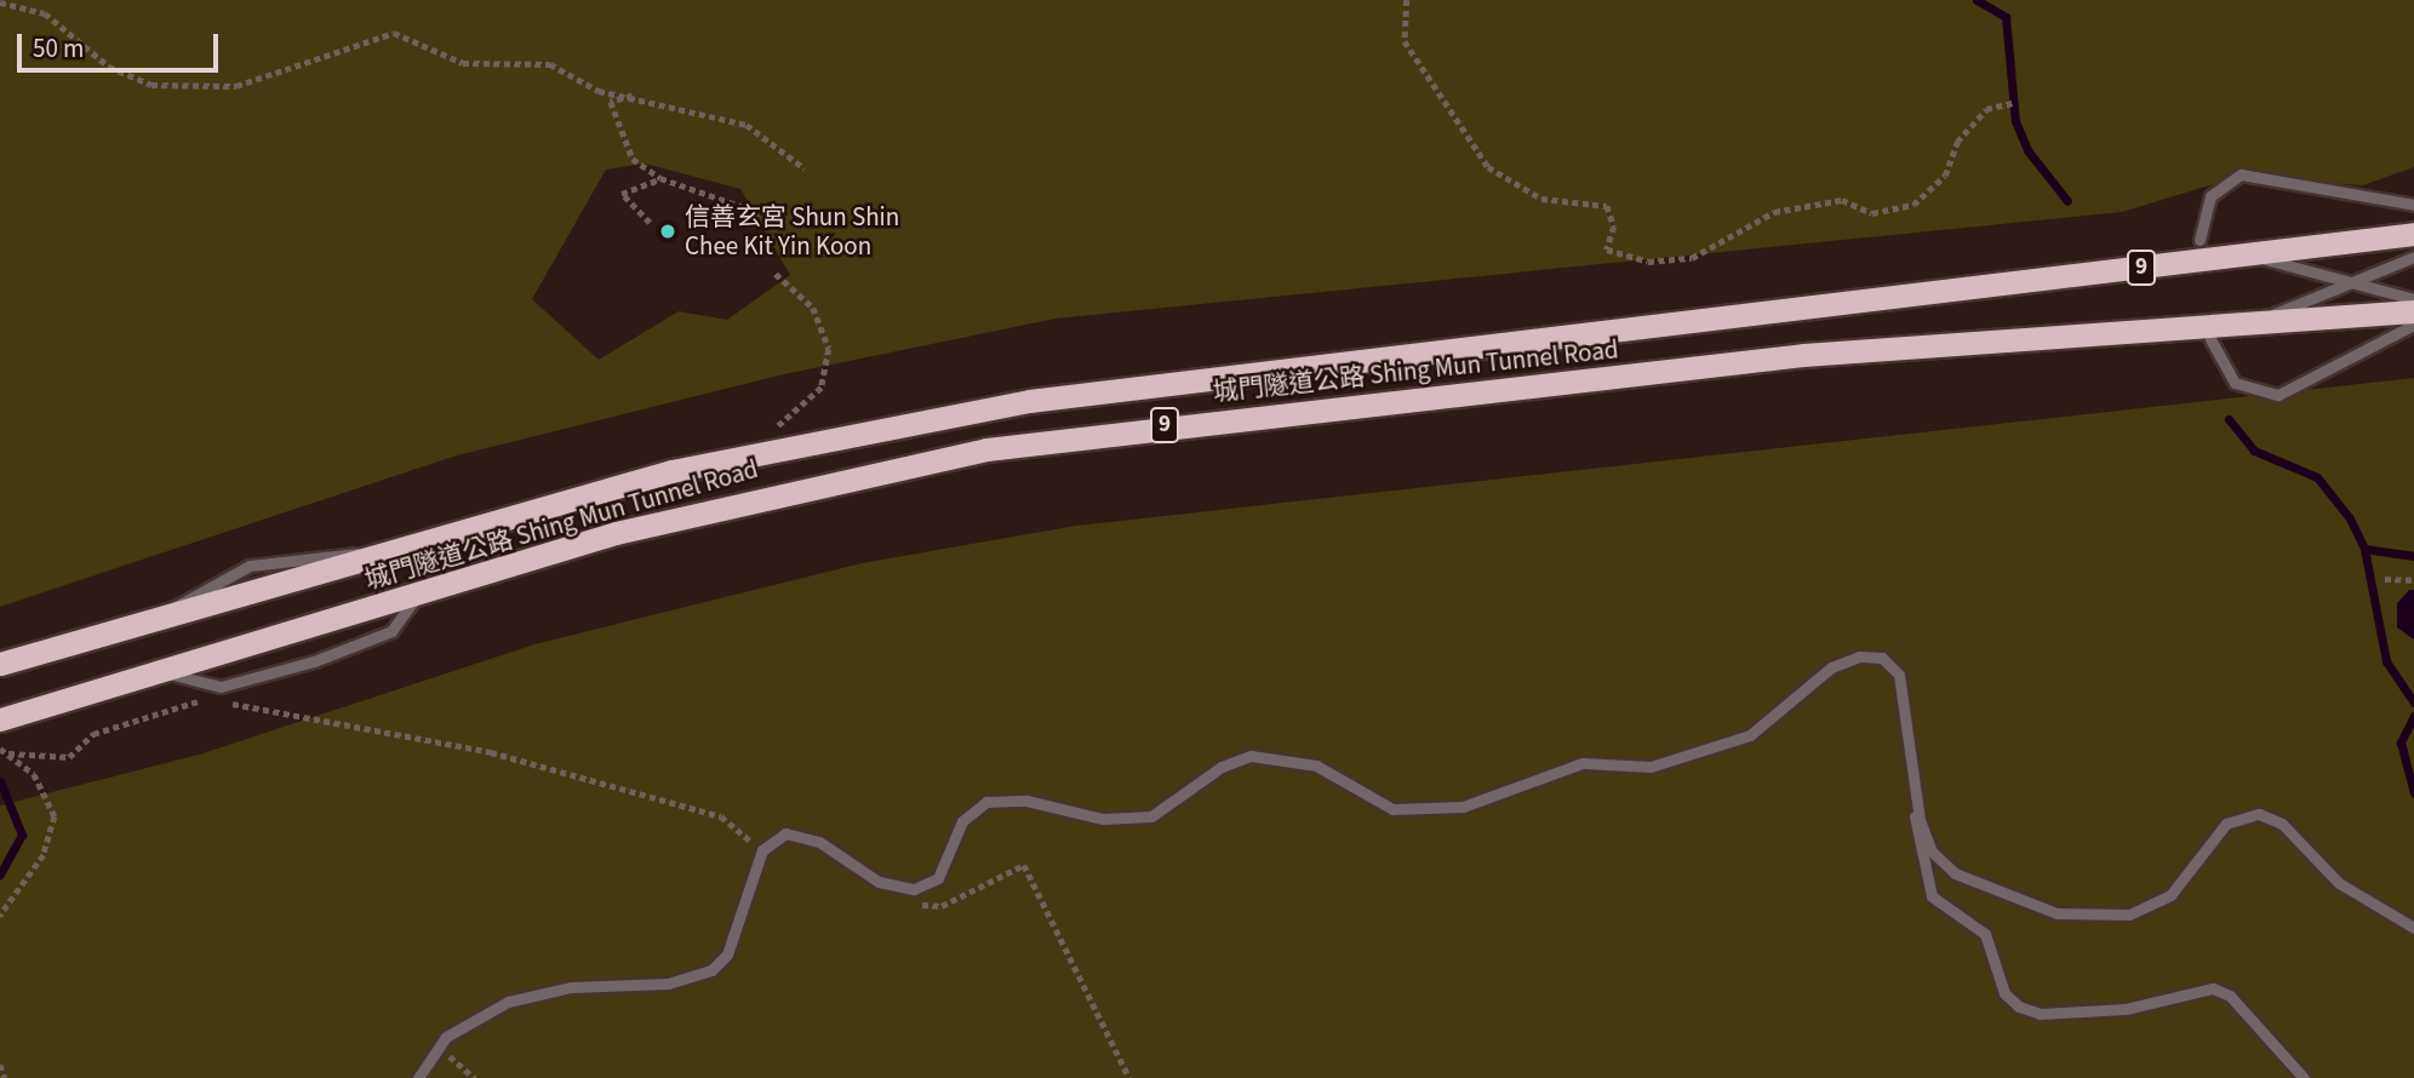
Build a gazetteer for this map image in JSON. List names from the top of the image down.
{
  "streets": {
    "highway": ["9", "城門隧道公路 Shing Mun Tunnel Road"]
  },
  "places": ["信善玄宮 Shun Shin Chee Kit Yin Koon"],
  "scale_bar": "50 m"
}
